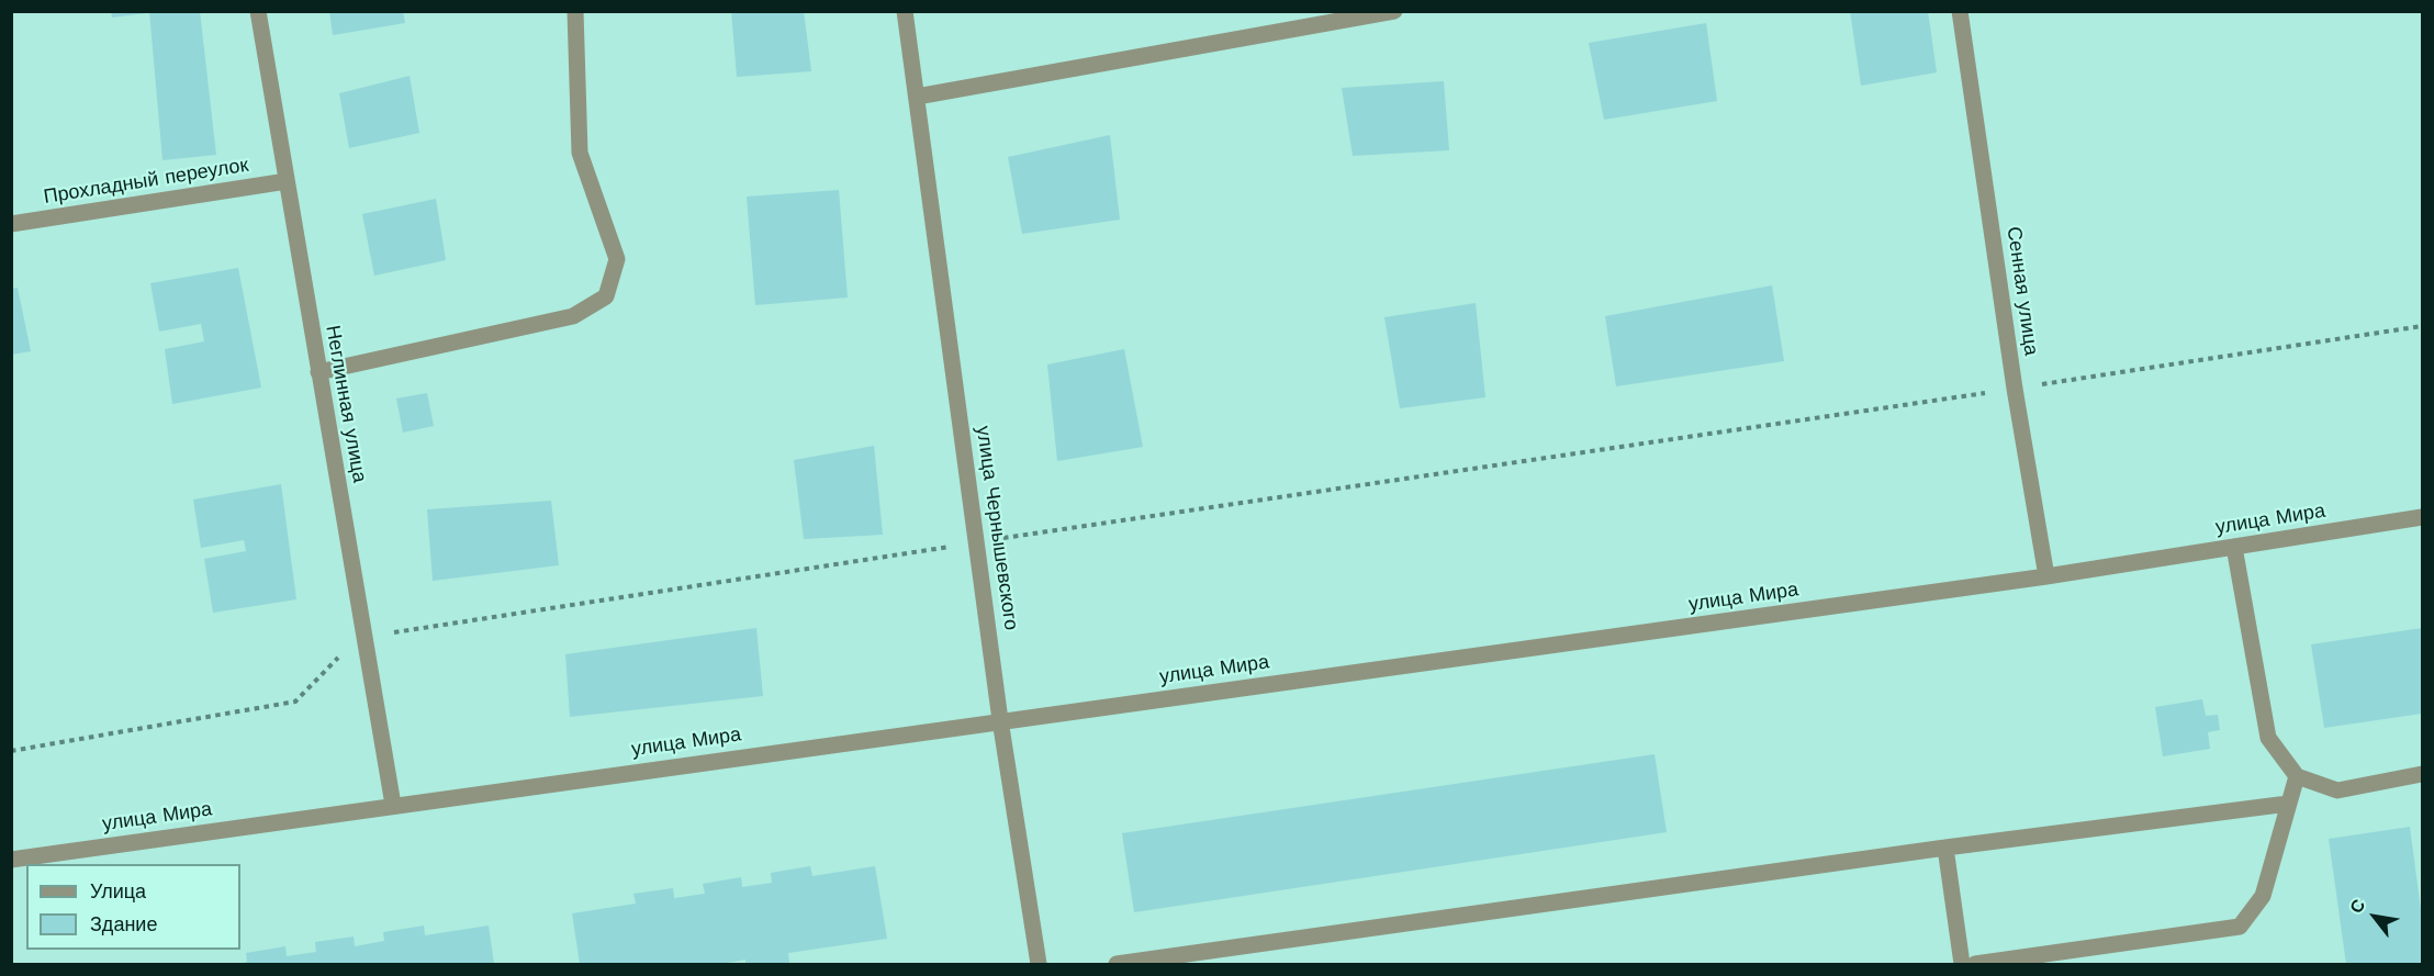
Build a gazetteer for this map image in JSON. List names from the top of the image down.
{
  "streets": {
    "street": [
      "Прохладный переулок",
      "Сенная улица",
      "Неглинная улица",
      "улица Мира",
      "улица Чернышевского"
    ]
  },
  "crossings": [
    ["Прохладный переулок", "Неглинная улица"],
    ["Сенная улица", "улица Мира"],
    ["Неглинная улица", "улица Мира"],
    ["улица Мира", "улица Чернышевского"]
  ],
  "legend": ["Улица", "Здание"],
  "north": "top left"
}
